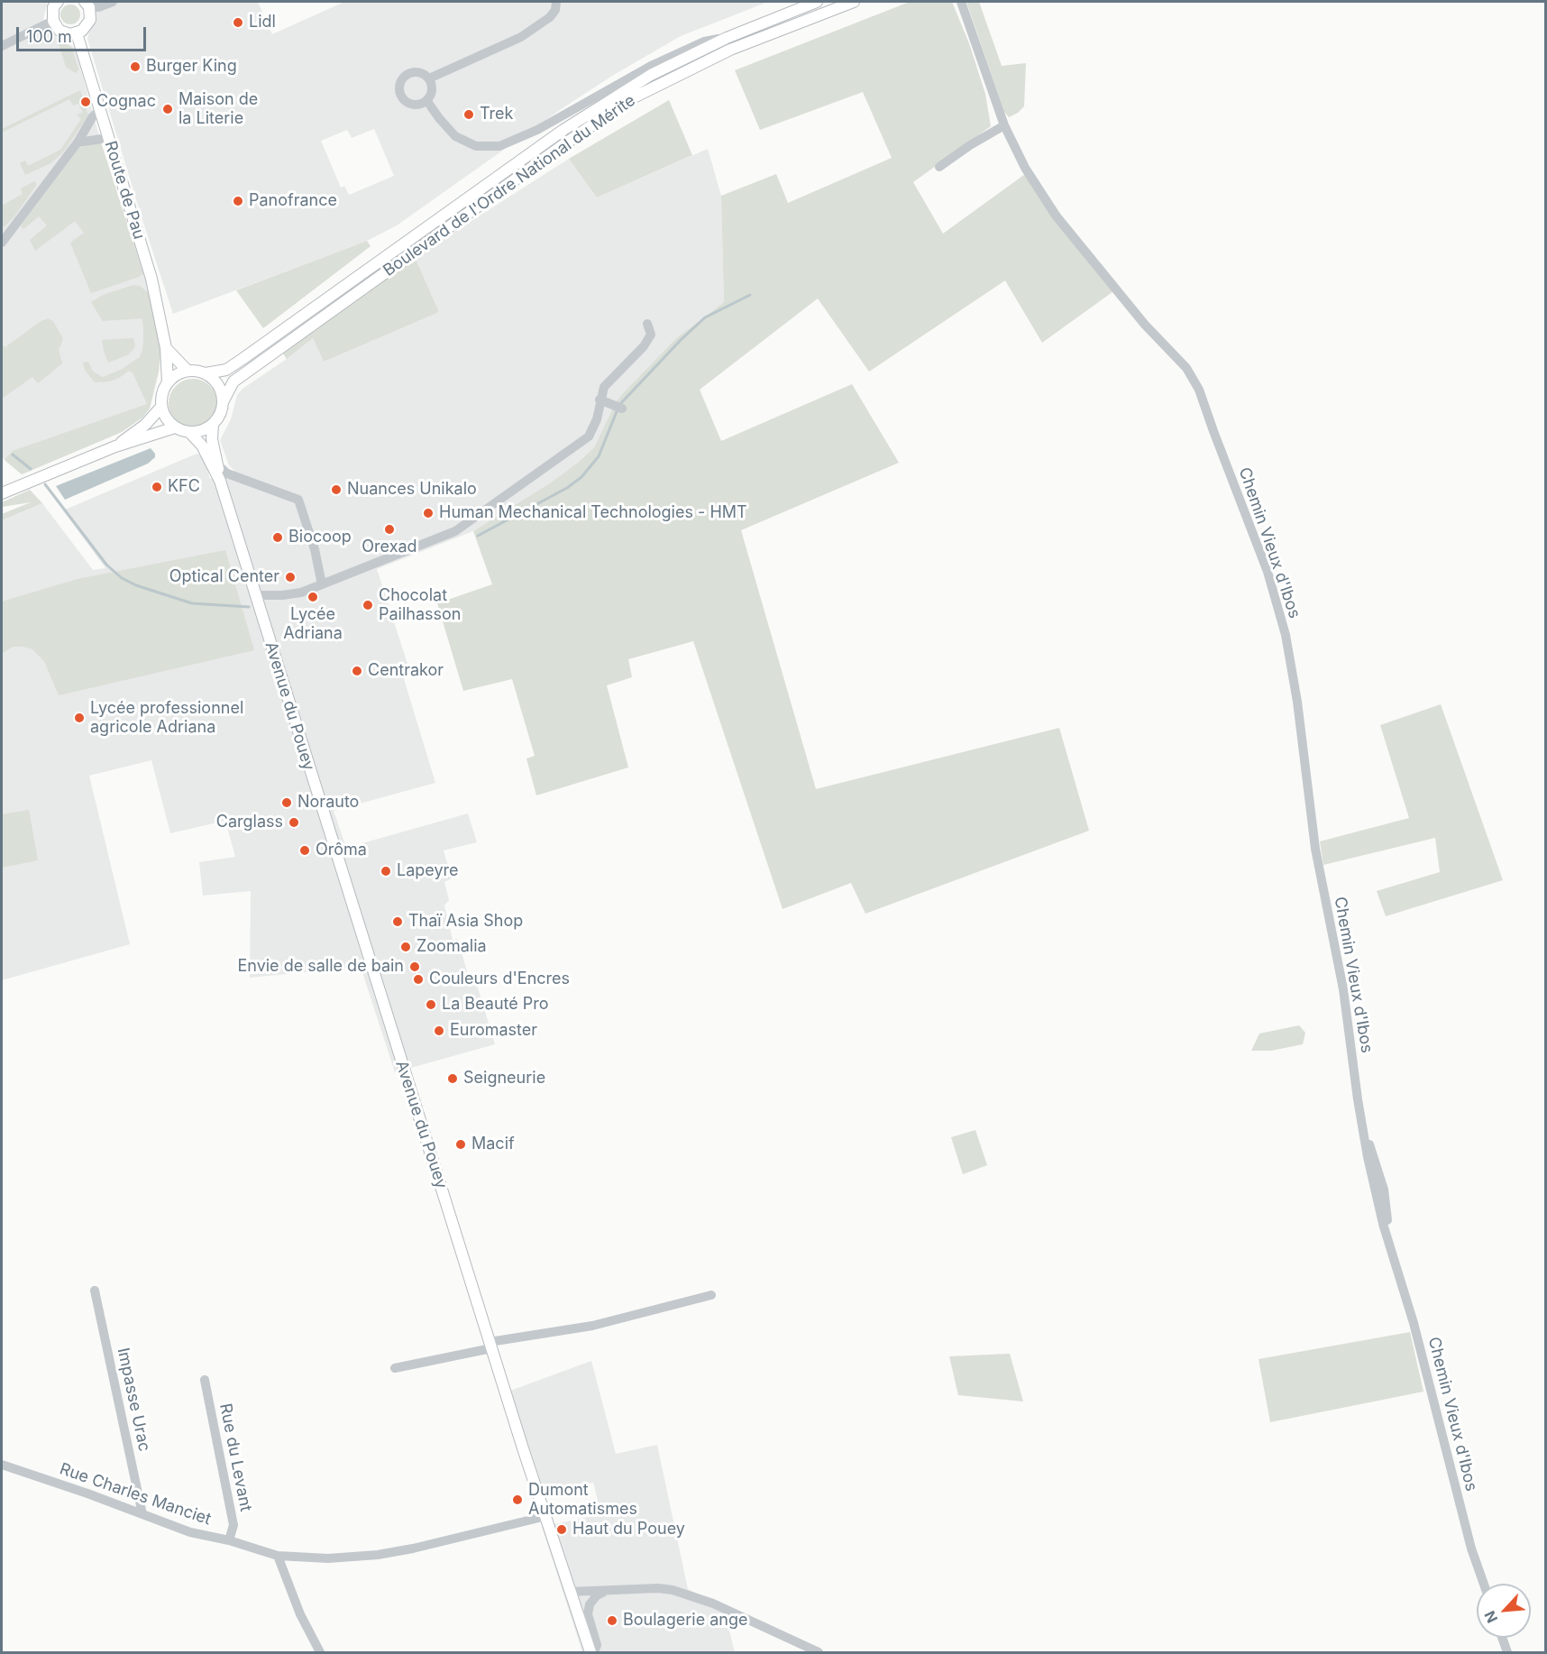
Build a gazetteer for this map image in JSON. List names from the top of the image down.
{
  "streets": {
    "main road": ["Boulevard de l'Ordre National du Mérite", "Route de Pau", "Avenue du Pouey"],
    "street": [
      "Chemin Vieux d'Ibos",
      "Impasse Urac",
      "Rue du Levant",
      "Rue Charles Manciet"
    ]
  },
  "crossings": [
    ["Boulevard de l'Ordre National du Mérite", "Route de Pau"],
    ["Avenue du Pouey", "Rue Charles Manciet"],
    ["Impasse Urac", "Rue Charles Manciet"],
    ["Rue du Levant", "Rue Charles Manciet"]
  ],
  "places": [
    "Lidl",
    "Burger King",
    "Cognac",
    "Maison de la Literie",
    "Trek",
    "Panofrance",
    "KFC",
    "Nuances Unikalo",
    "Human Mechanical Technologies - HMT",
    "Orexad",
    "Biocoop",
    "Optical Center",
    "Lycée Adriana",
    "Chocolat Pailhasson",
    "Centrakor",
    "Lycée professionnel agricole Adriana",
    "Norauto",
    "Carglass",
    "Orôma",
    "Lapeyre",
    "Thaï Asia Shop",
    "Zoomalia",
    "Envie de salle de bain",
    "Couleurs d'Encres",
    "La Beauté Pro",
    "Euromaster",
    "Seigneurie",
    "Macif",
    "Dumont Automatismes",
    "Haut du Pouey",
    "Boulagerie ange"
  ],
  "scale_bar": "100 m",
  "north": "bottom left"
}
